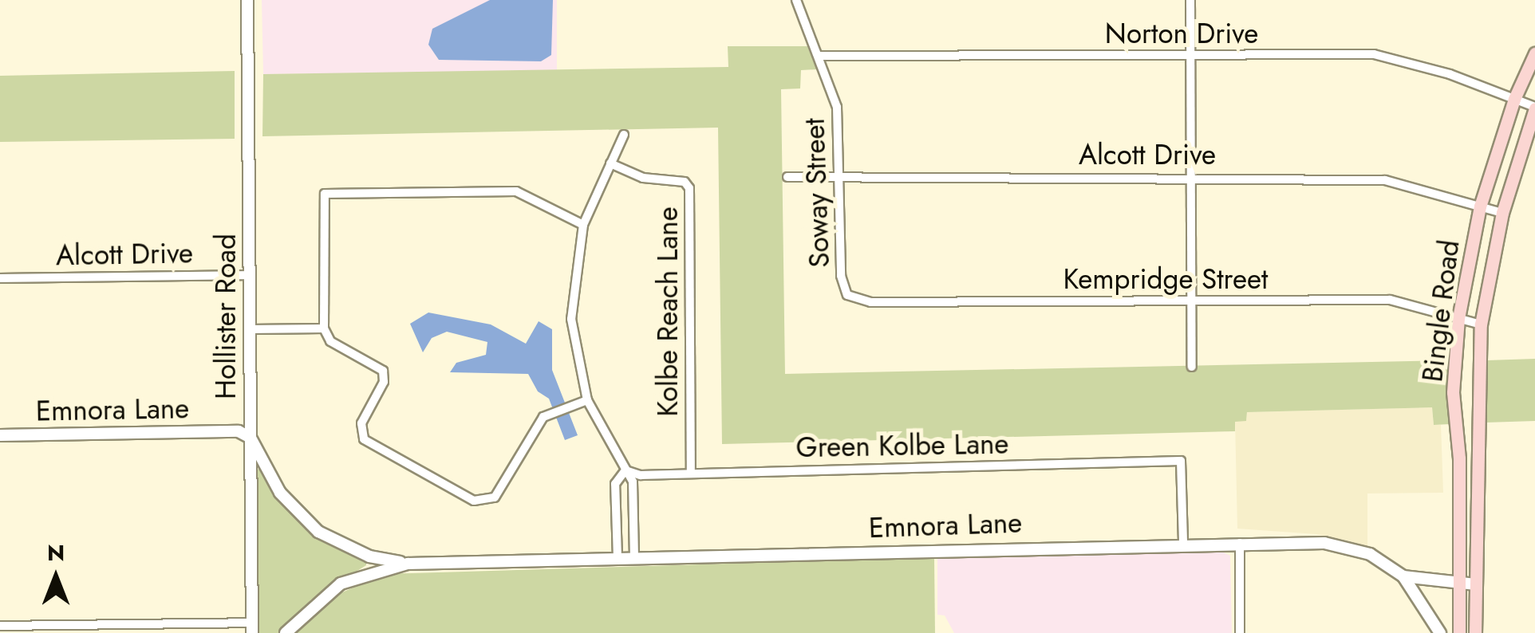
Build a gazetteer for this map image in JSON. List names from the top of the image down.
{
  "streets": {
    "main road": ["Bingle Road"],
    "street": [
      "Norton Drive",
      "Alcott Drive",
      "Soway Street",
      "Kempridge Street",
      "Kolbe Reach Lane",
      "Hollister Road",
      "Emnora Lane",
      "Green Kolbe Lane"
    ]
  },
  "crossings": [
    ["Norton Drive", "Soway Street"],
    ["Norton Drive", "Bingle Road"],
    ["Alcott Drive", "Soway Street"],
    ["Alcott Drive", "Bingle Road"],
    ["Alcott Drive", "Hollister Road"],
    ["Soway Street", "Kempridge Street"],
    ["Kempridge Street", "Bingle Road"],
    ["Bingle Road", "Emnora Lane"],
    ["Kolbe Reach Lane", "Green Kolbe Lane"],
    ["Hollister Road", "Emnora Lane"],
    ["Emnora Lane", "Green Kolbe Lane"]
  ],
  "north": "top"
}
